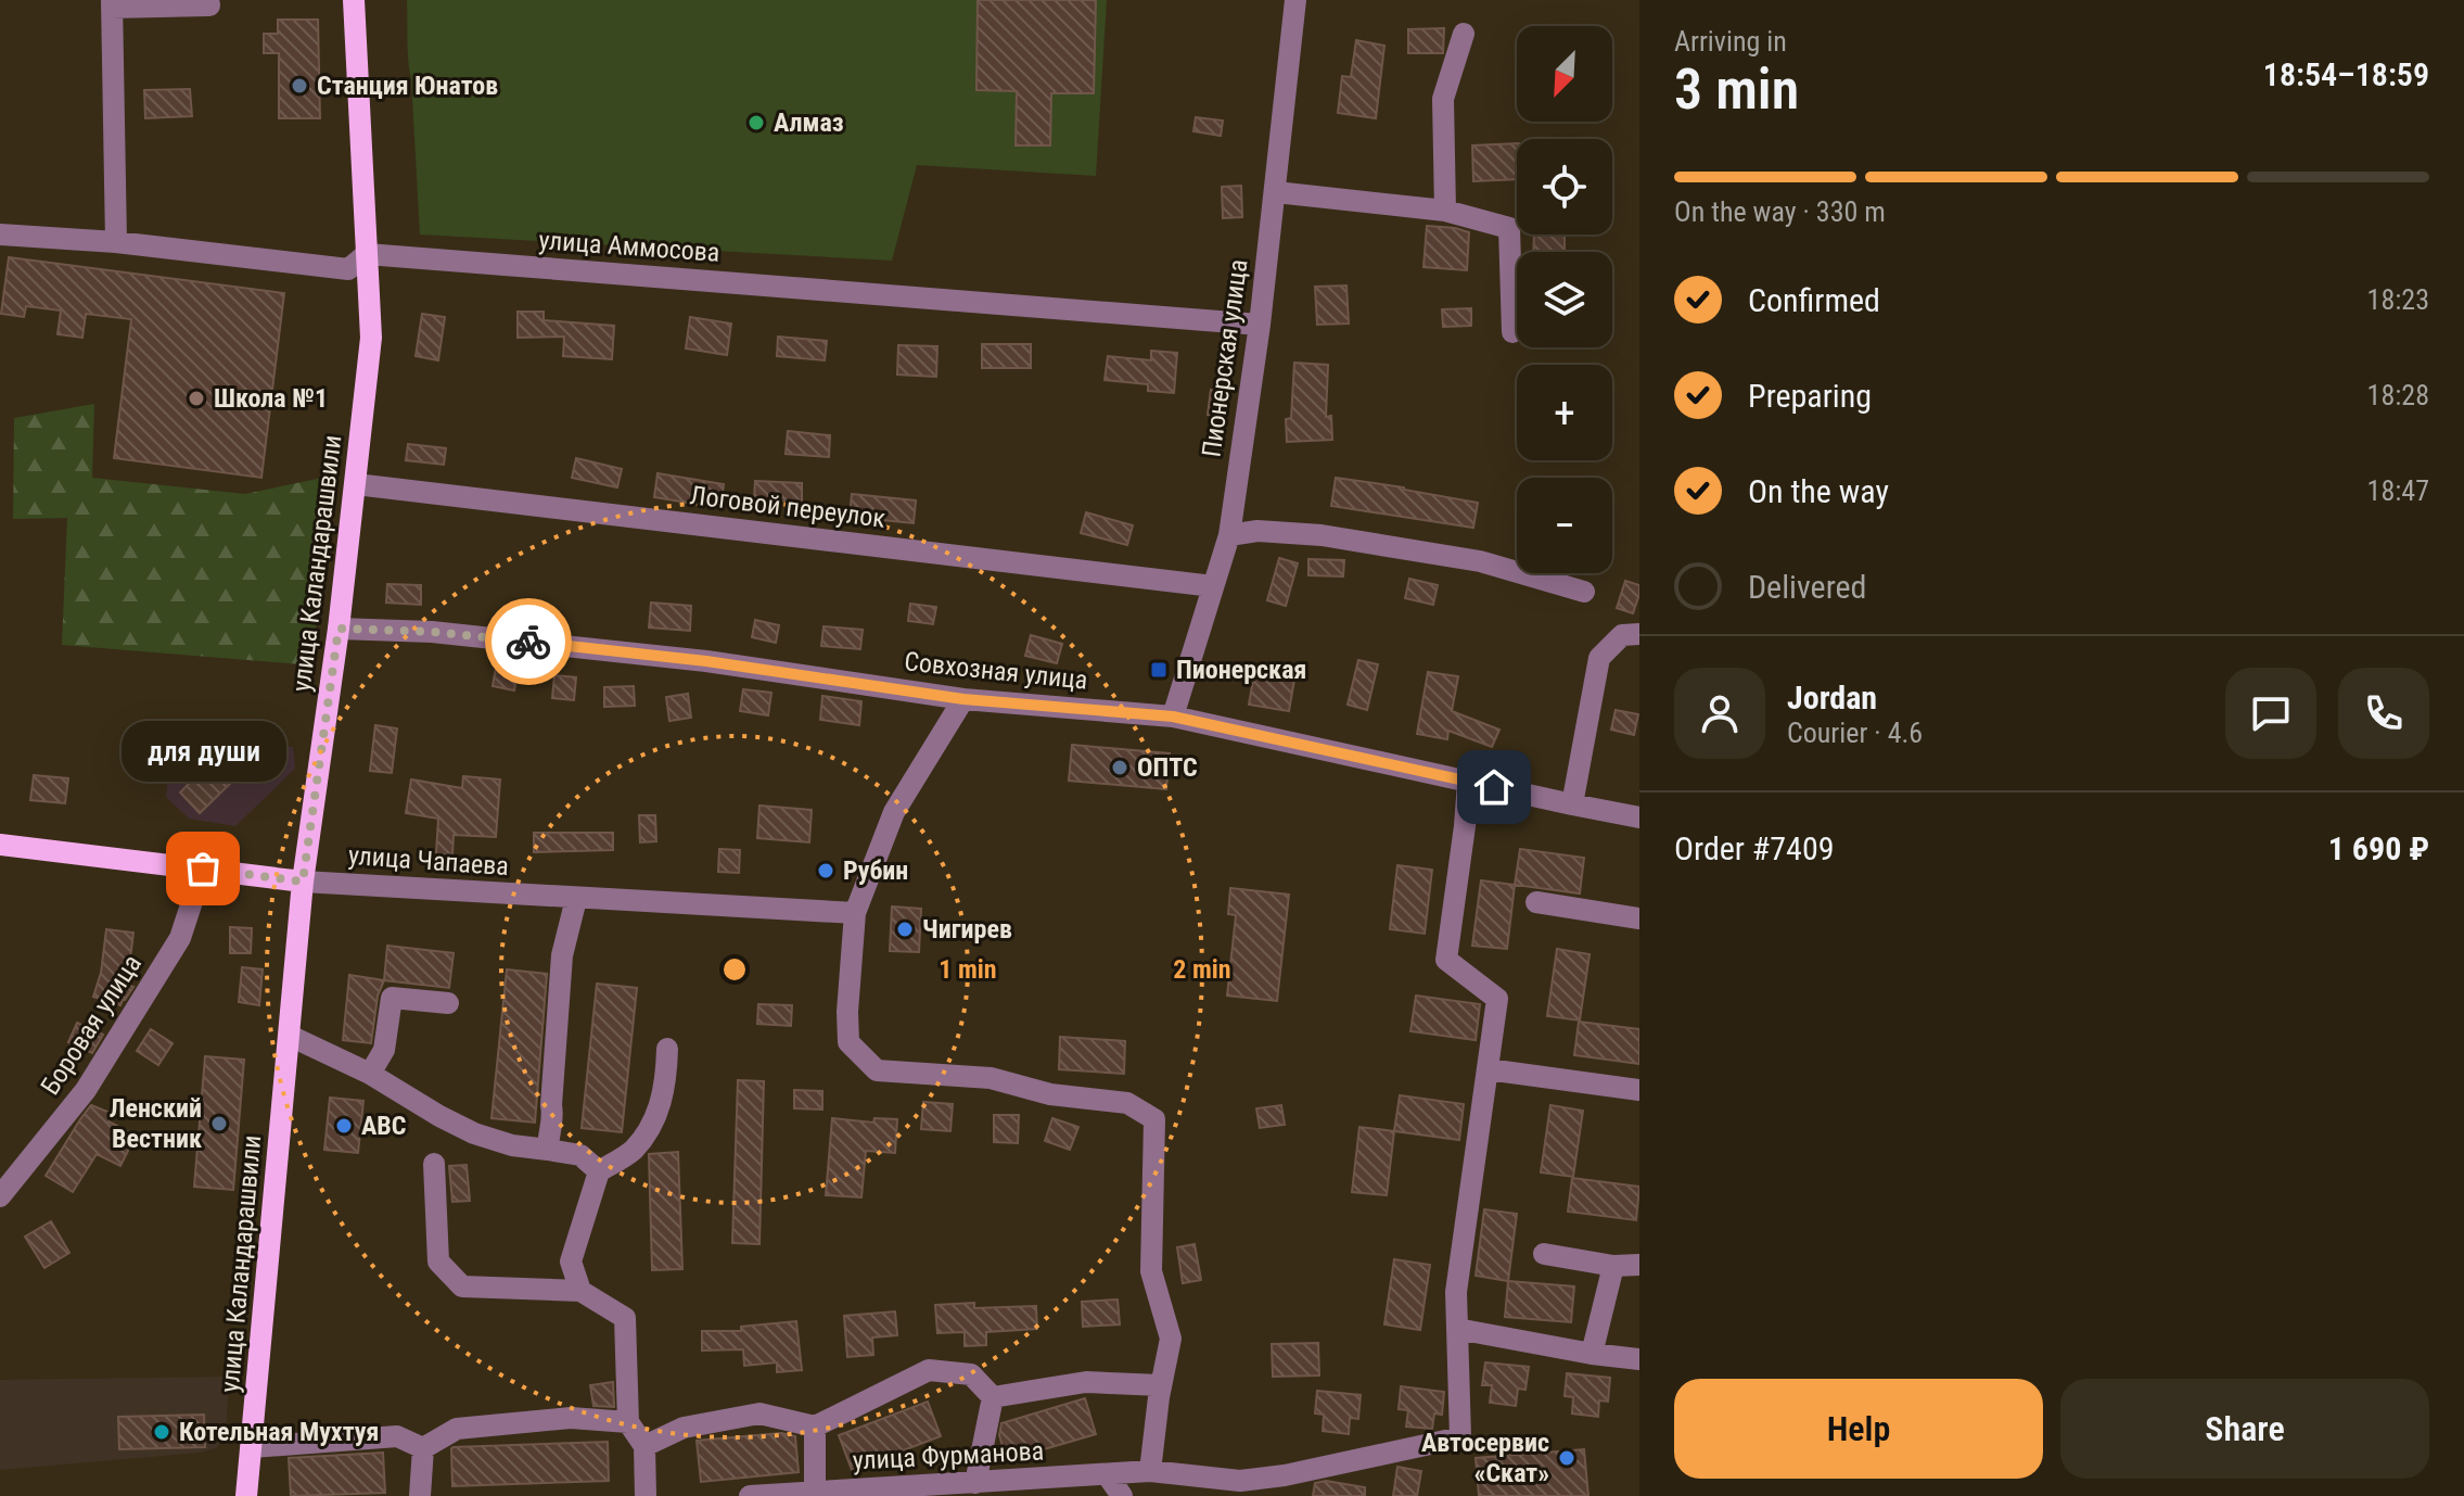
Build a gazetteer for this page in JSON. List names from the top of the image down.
{
  "streets": {
    "main road": ["улица Каландарашвили", "улица Чапаева"],
    "street": [
      "улица Аммосова",
      "Пионерская улица",
      "Логовой переулок",
      "Совхозная улица",
      "Боровая улица",
      "улица Фурманова"
    ]
  },
  "crossings": [
    ["улица Аммосова", "Пионерская улица"],
    ["улица Аммосова", "улица Каландарашвили"],
    ["Пионерская улица", "Логовой переулок"],
    ["Пионерская улица", "Совхозная улица"],
    ["Логовой переулок", "улица Каландарашвили"],
    ["улица Каландарашвили", "Совхозная улица"],
    ["улица Каландарашвили", "улица Чапаева"],
    ["улица Чапаева", "Боровая улица"]
  ],
  "places": {
    "other": [
      "Станция Юнатов",
      "Алмаз",
      "Школа №1",
      "ОПТС",
      "для души",
      "Рубин",
      "Чигирев",
      "Ленский Вестник",
      "ABC",
      "Котельная Мухтуя",
      "Автосервис «Скат»"
    ],
    "transit": ["Пионерская"]
  },
  "north": "bottom left",
  "page": {
    "heading": ["3 min", "Arriving in", "18:54–18:59"],
    "panel": [
      "Jordan",
      "Courier · 4.6",
      "Order #7409",
      "1 690 ₽"
    ],
    "map_buttons": ["+", "−"],
    "bar": "On the way · 330 m",
    "list": [
      ["Confirmed", "18:23"],
      ["Preparing", "18:28"],
      ["On the way", "18:47"],
      "Delivered"
    ],
    "bubble": "для души",
    "buttons": ["Help", "Share"]
  },
  "rings": ["1 min", "2 min"]
}
